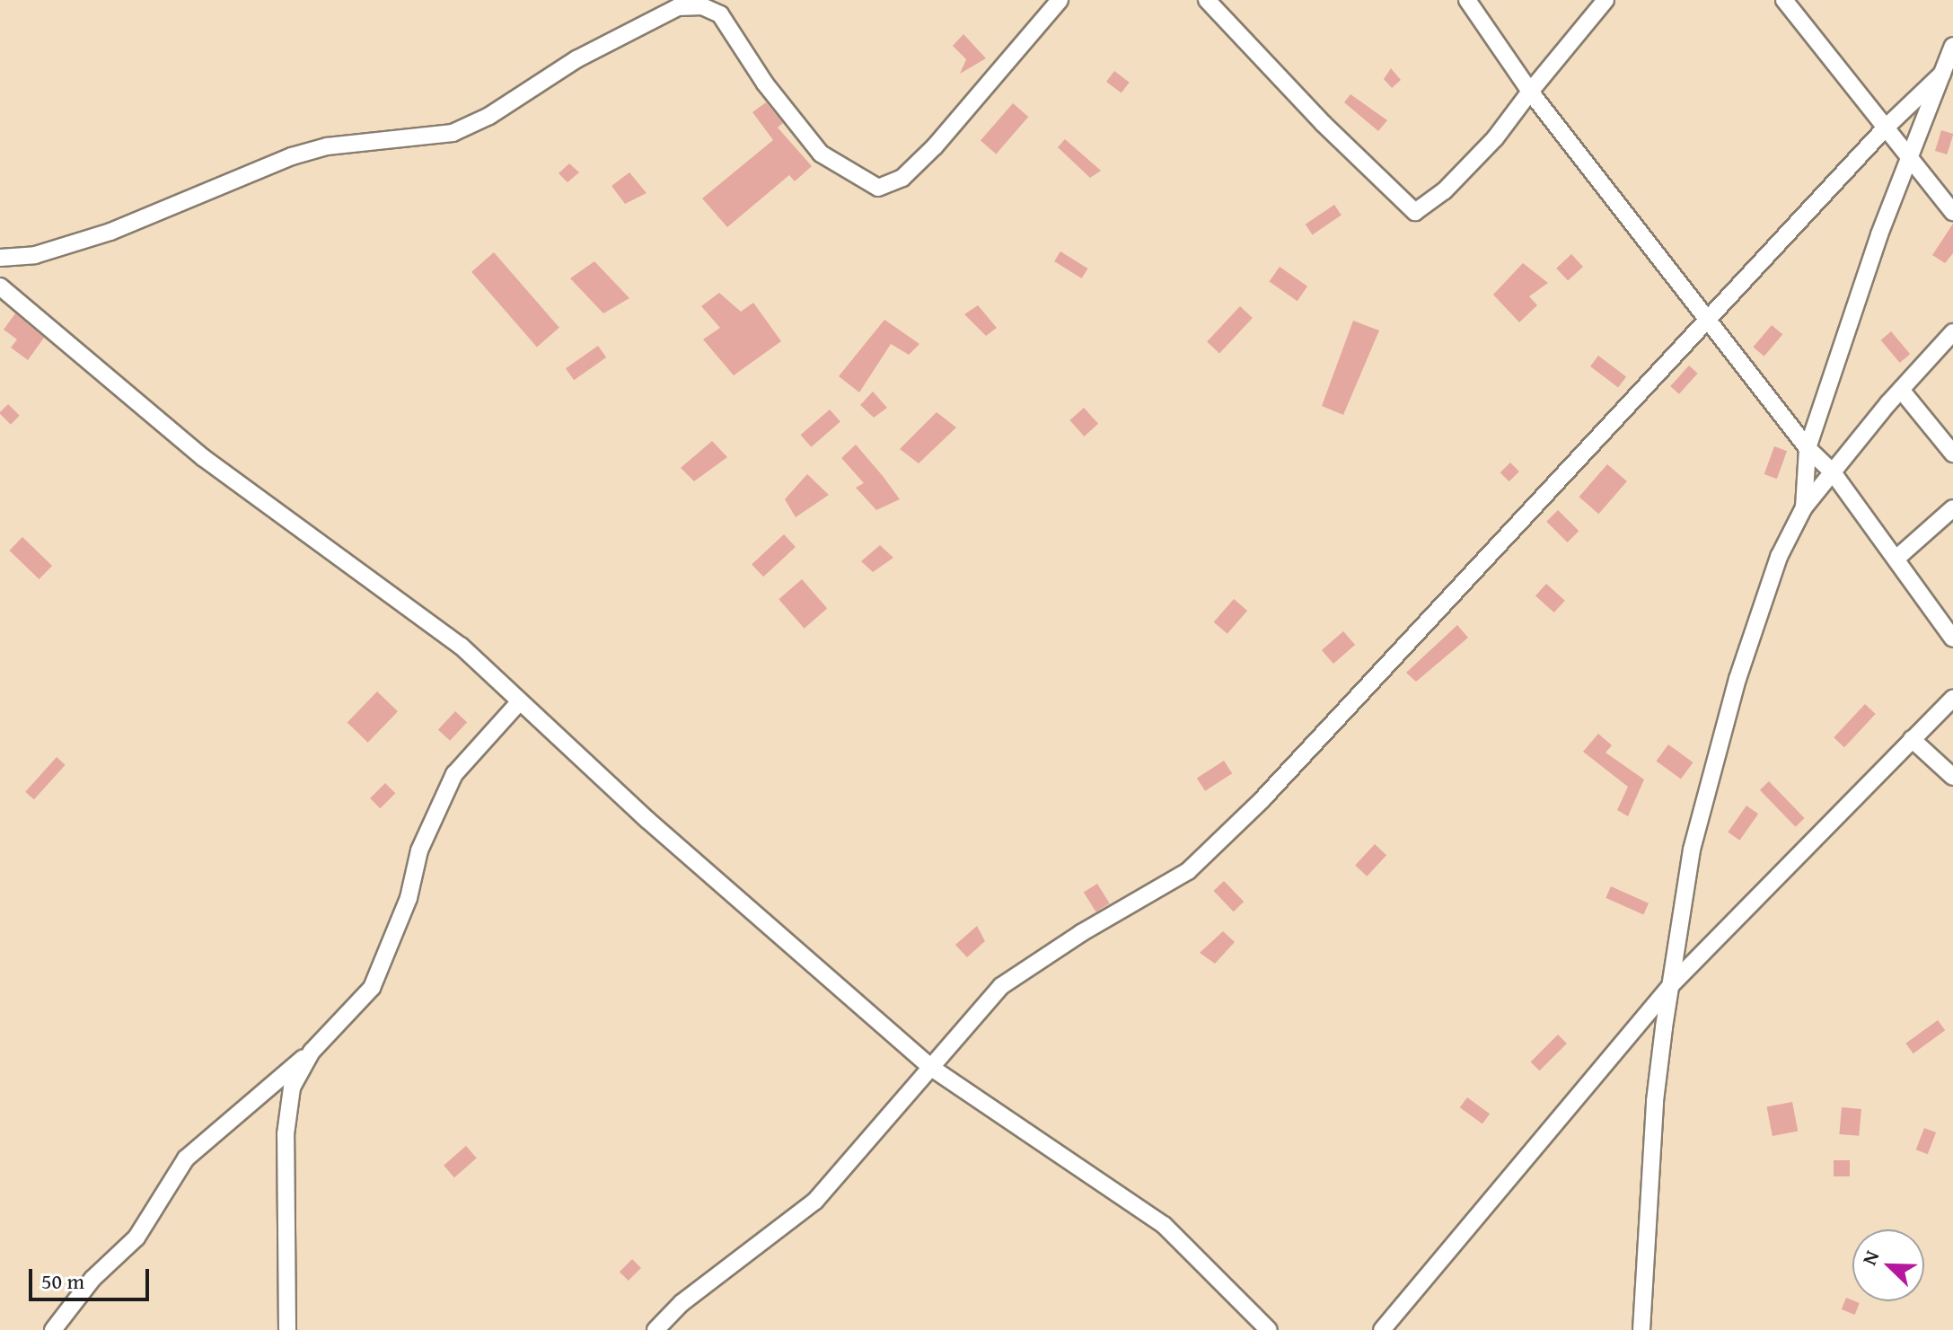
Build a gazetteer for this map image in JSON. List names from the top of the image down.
{
  "scale_bar": "50 m",
  "north": "top left"
}
